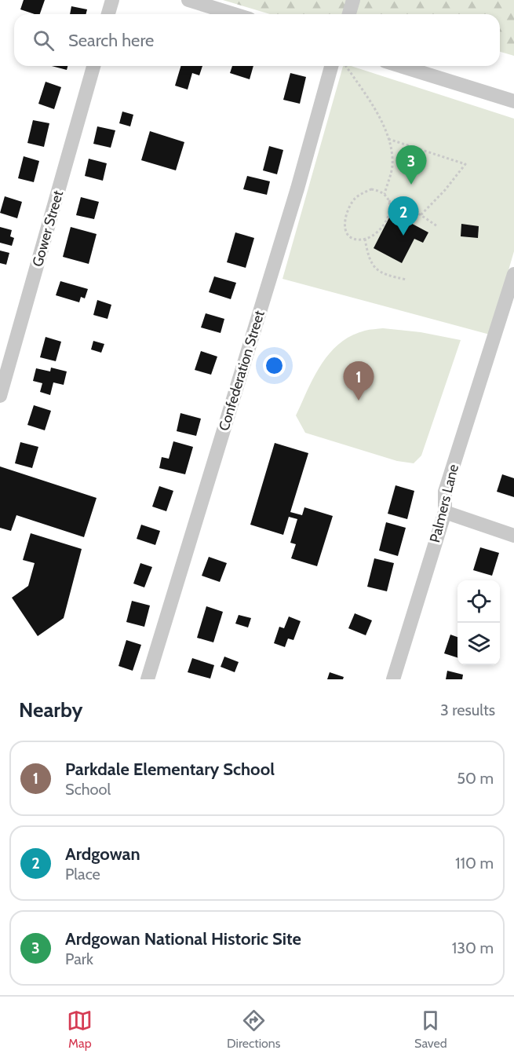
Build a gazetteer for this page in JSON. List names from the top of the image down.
{
  "streets": {
    "street": ["Gower Street", "Confederation Street", "Palmers Lane"]
  },
  "page": {
    "search": "Search here",
    "pins": ["3", "2", "1"],
    "heading": ["Nearby", "3 results"],
    "list": [
      {
        "mark": "1",
        "name": "Parkdale Elementary School",
        "note": "School",
        "value": "50 m"
      },
      {
        "mark": "2",
        "name": "Ardgowan",
        "note": "Place",
        "value": "110 m"
      },
      {
        "mark": "3",
        "name": "Ardgowan National Historic Site",
        "note": "Park",
        "value": "130 m"
      }
    ],
    "nav": ["Map", "Directions", "Saved"]
  }
}
